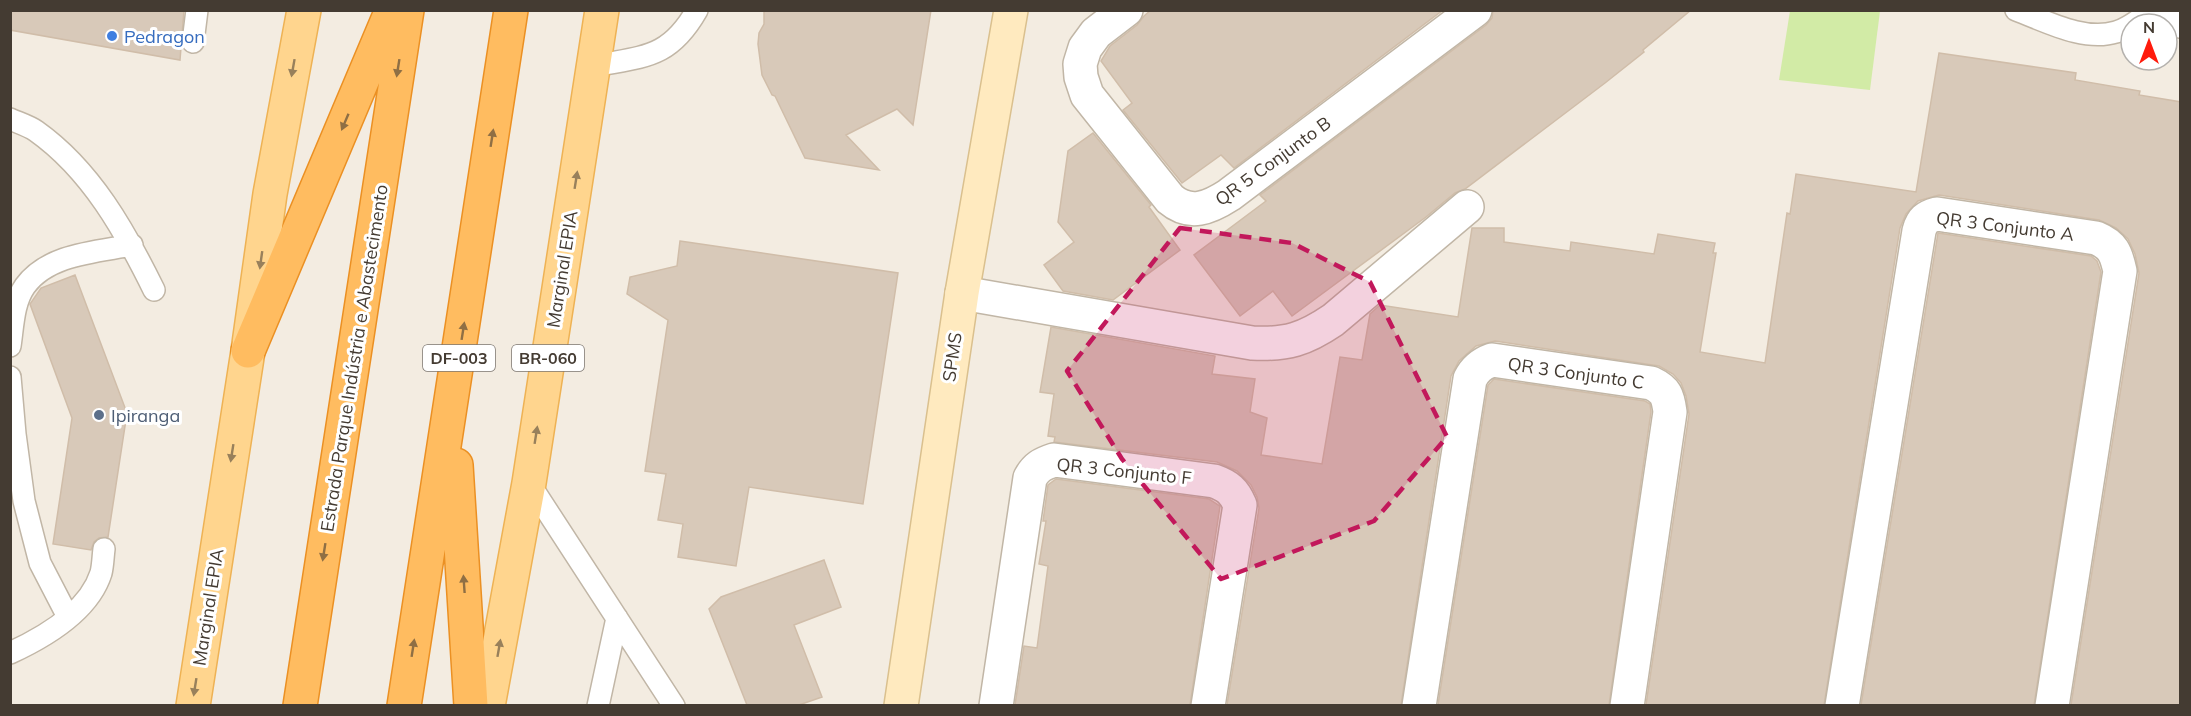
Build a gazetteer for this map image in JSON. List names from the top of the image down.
{
  "streets": {
    "highway": ["Estrada Parque Indústria e Abastecimento", "DF-003"],
    "main road": ["Marginal EPIA", "BR-060"],
    "street": [
      "QR 5 Conjunto B",
      "QR 3 Conjunto A",
      "SPMS",
      "QR 3 Conjunto C",
      "QR 3 Conjunto F"
    ]
  },
  "places": ["Pedragon", "Ipiranga"],
  "north": "top"
}
